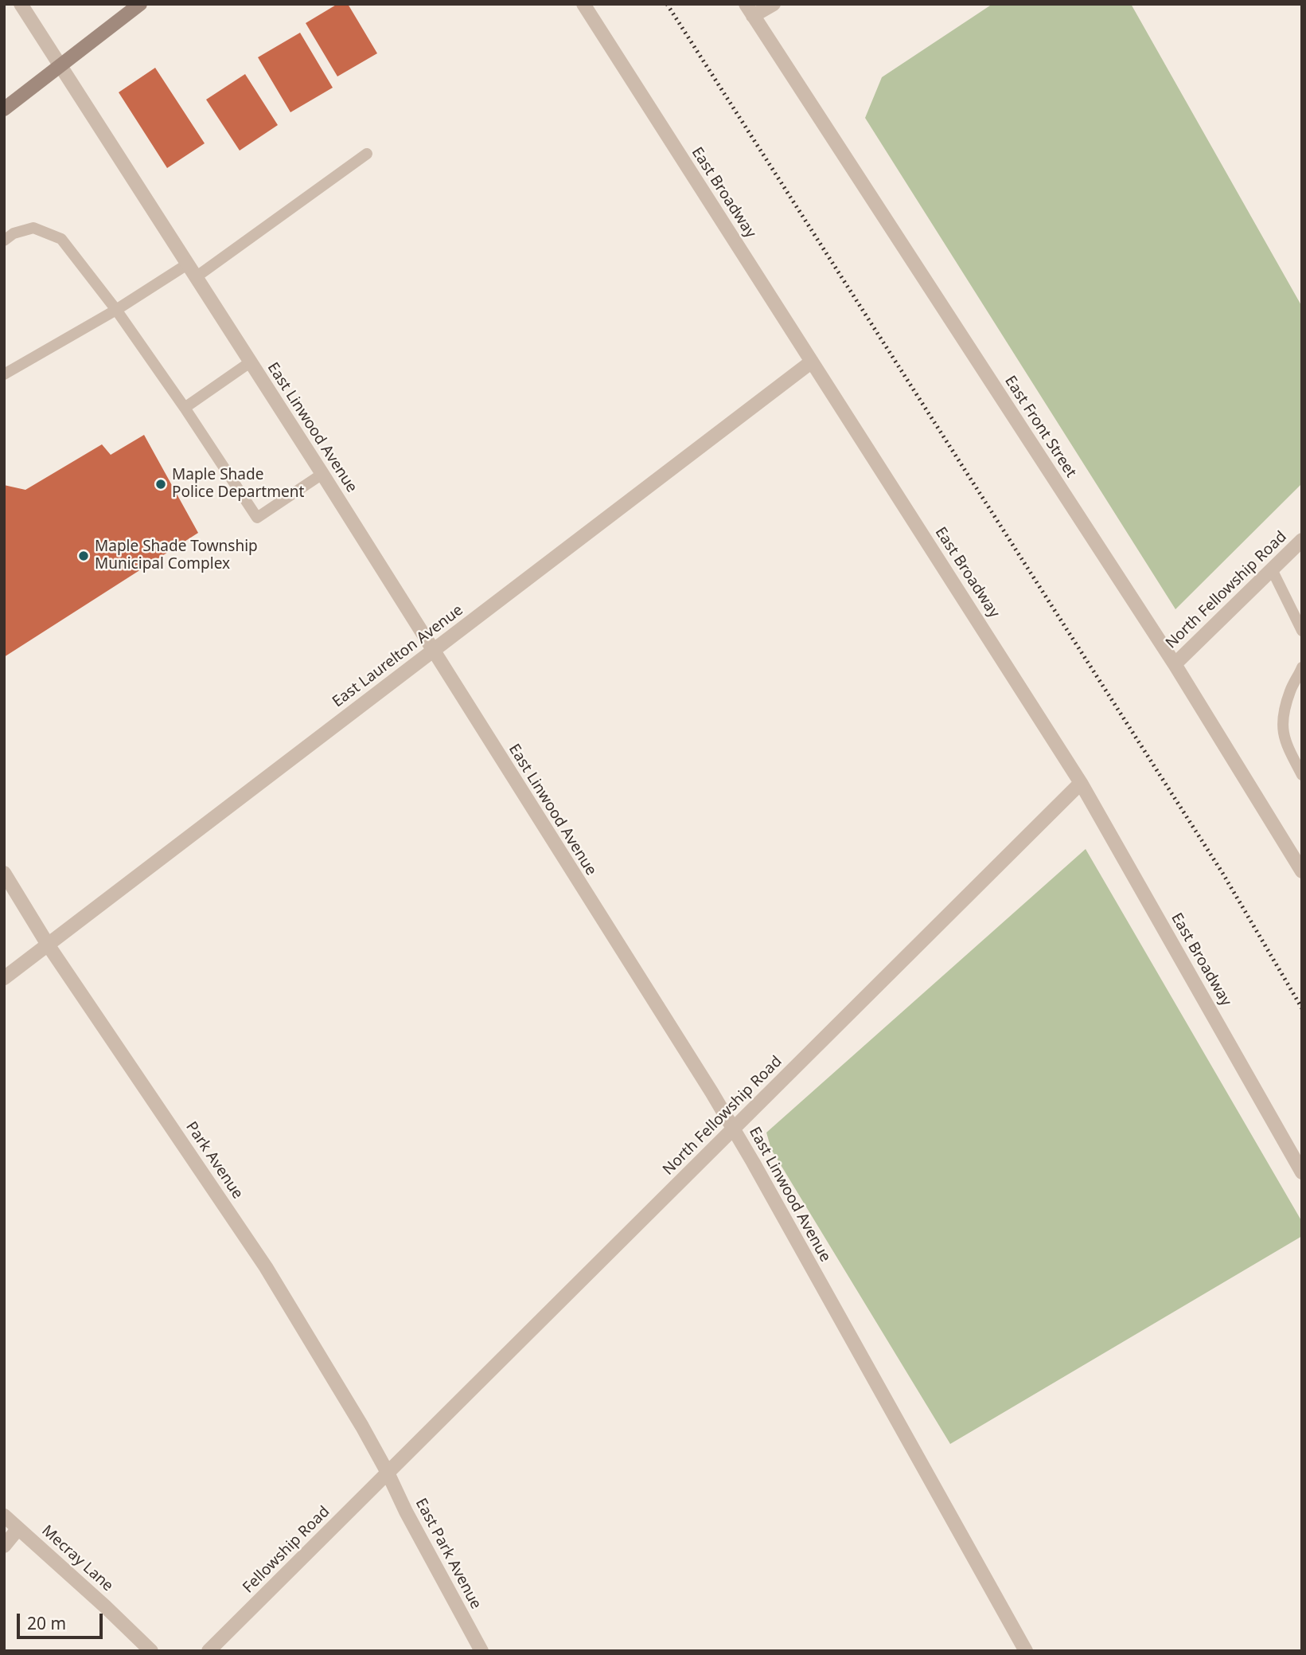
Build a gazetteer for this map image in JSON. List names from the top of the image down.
{
  "streets": {
    "street": [
      "East Broadway",
      "East Front Street",
      "East Linwood Avenue",
      "North Fellowship Road",
      "East Laurelton Avenue",
      "Park Avenue",
      "Fellowship Road",
      "East Park Avenue",
      "Mecray Lane"
    ]
  },
  "crossings": [
    ["East Broadway", "North Fellowship Road"],
    ["East Broadway", "East Laurelton Avenue"],
    ["East Front Street", "North Fellowship Road"],
    ["East Linwood Avenue", "North Fellowship Road"],
    ["East Linwood Avenue", "East Laurelton Avenue"],
    ["North Fellowship Road", "Park Avenue"],
    ["North Fellowship Road", "Fellowship Road"],
    ["North Fellowship Road", "East Park Avenue"],
    ["East Laurelton Avenue", "Park Avenue"],
    ["Park Avenue", "Fellowship Road"],
    ["Park Avenue", "East Park Avenue"],
    ["Fellowship Road", "East Park Avenue"]
  ],
  "places": ["Maple Shade Police Department", "Maple Shade Township Municipal Complex"],
  "scale_bar": "20 m"
}
